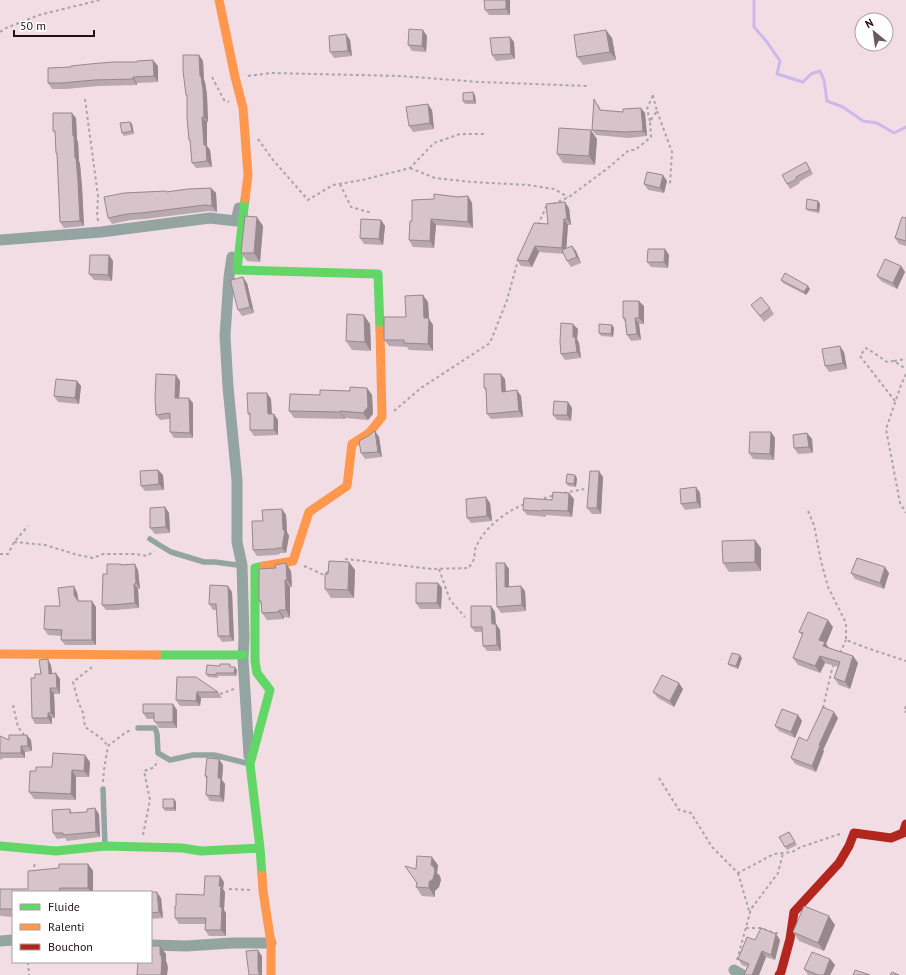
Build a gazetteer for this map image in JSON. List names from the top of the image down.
{
  "legend": ["Fluide", "Ralenti", "Bouchon"],
  "scale_bar": "50 m",
  "north": "top left"
}
